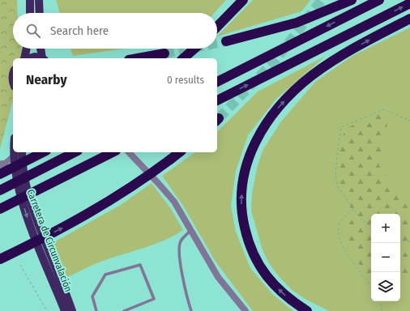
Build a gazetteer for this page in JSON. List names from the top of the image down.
{
  "streets": {
    "main road": ["Carretera de Circunvalación"]
  },
  "page": {
    "search": "Search here",
    "heading": ["Nearby", "0 results"],
    "map_buttons": ["+", "−"]
  }
}
